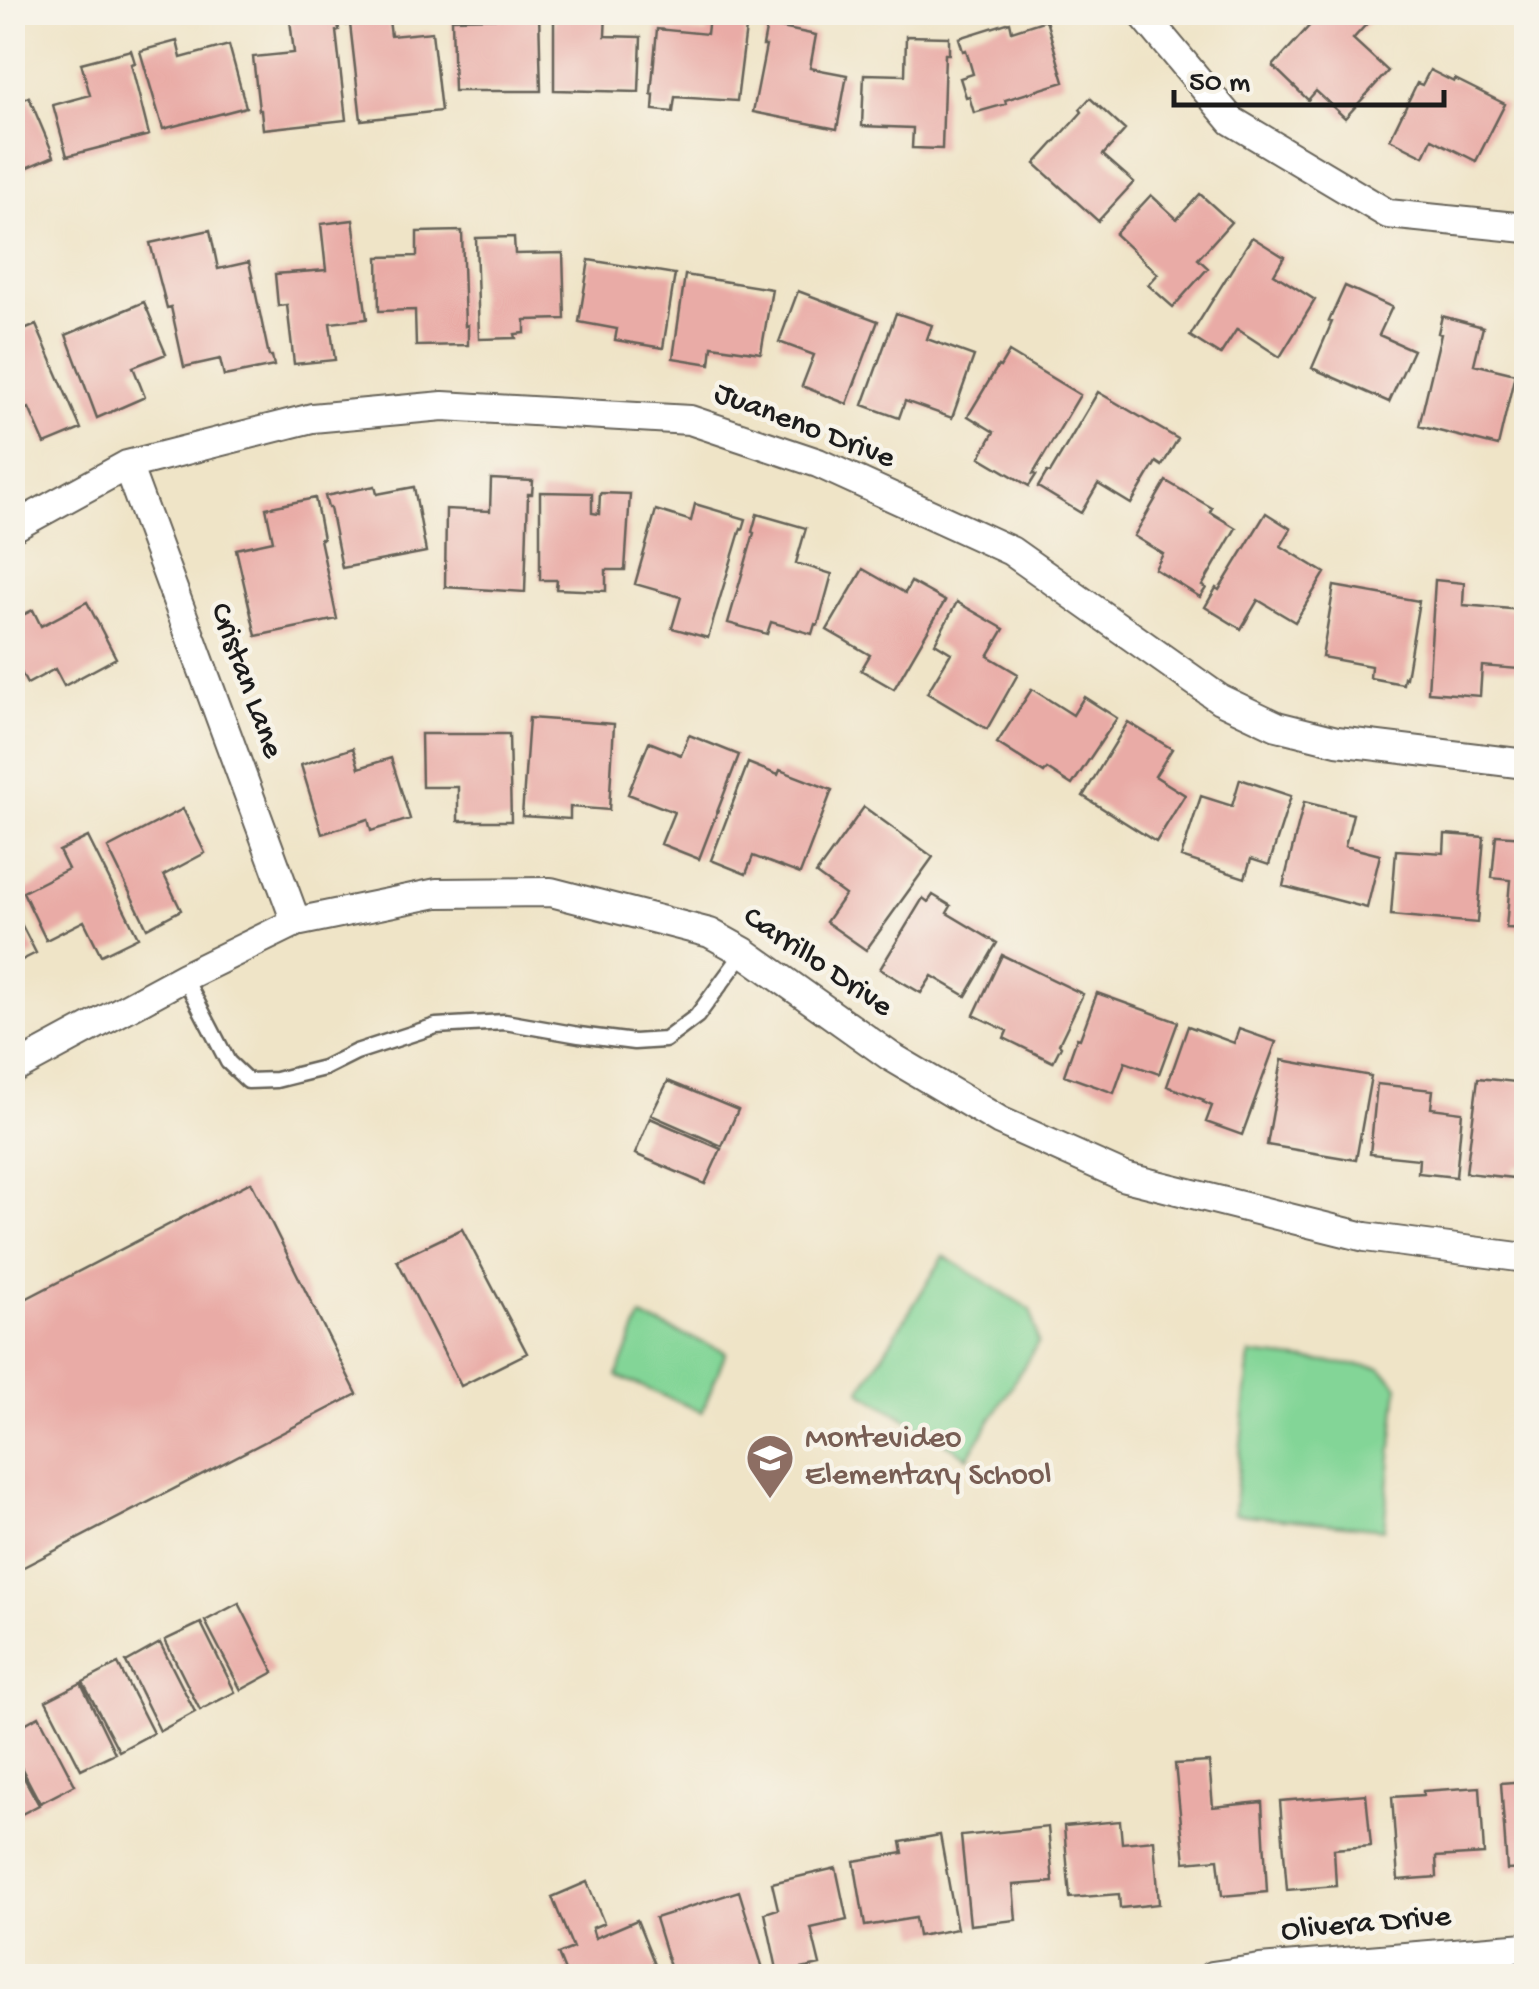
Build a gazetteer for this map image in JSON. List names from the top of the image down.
{
  "streets": {
    "street": [
      "Juaneno Drive",
      "Cristan Lane",
      "Carrillo Drive",
      "Olivera Drive"
    ]
  },
  "crossings": [
    ["Juaneno Drive", "Cristan Lane"],
    ["Cristan Lane", "Carrillo Drive"]
  ],
  "places": {
    "school or university": ["Montevideo Elementary School"]
  },
  "scale_bar": "50 m"
}
